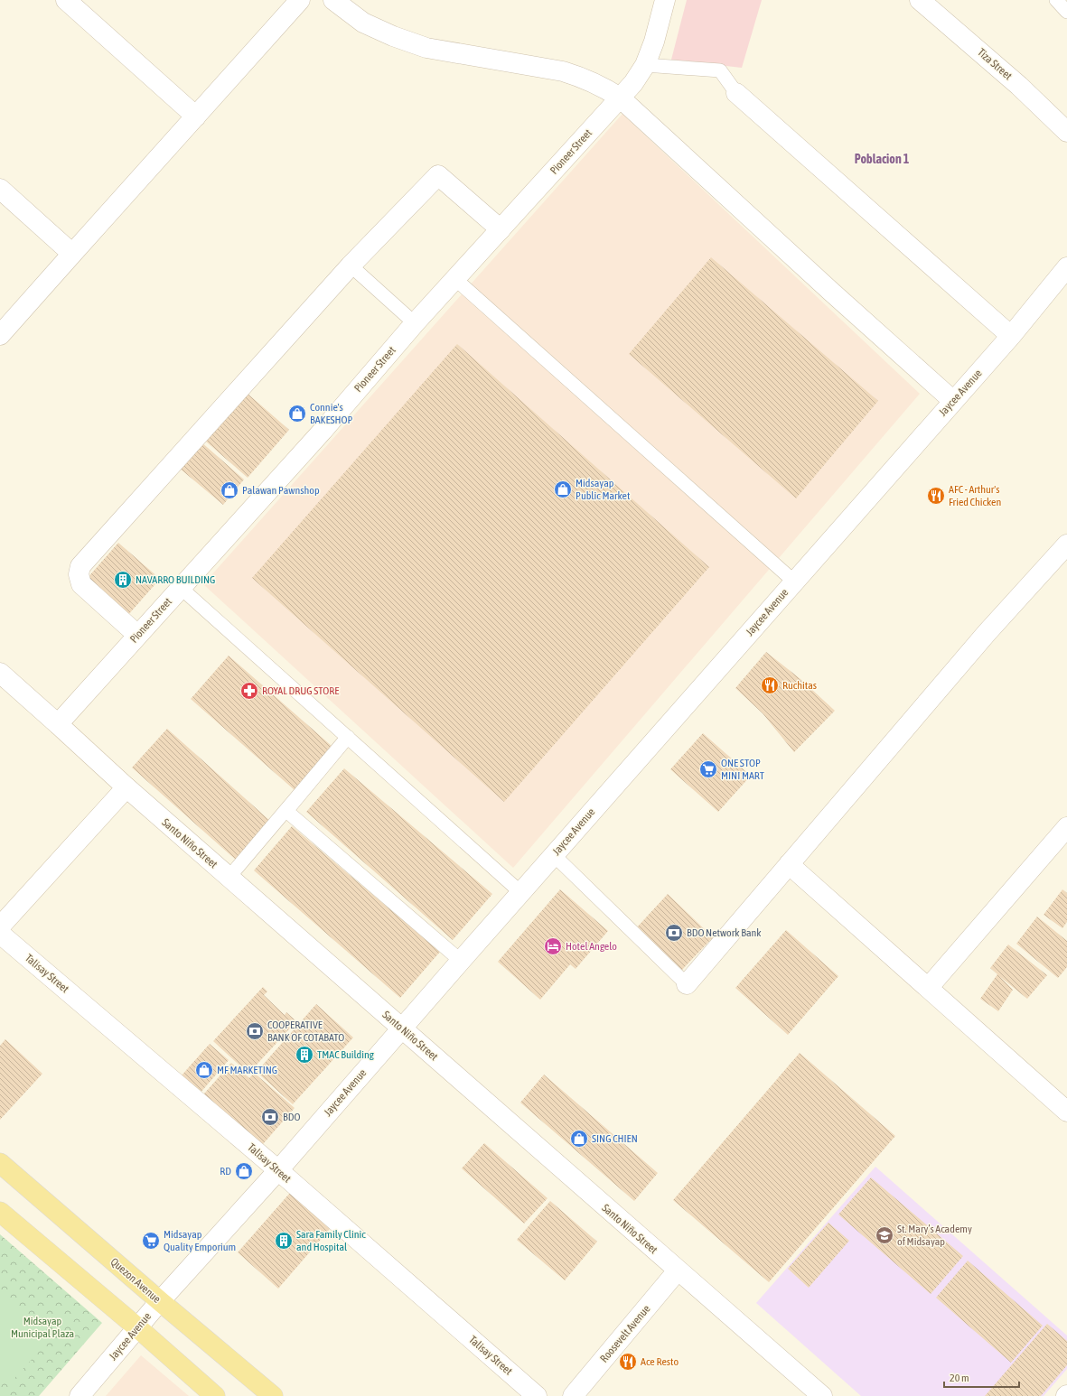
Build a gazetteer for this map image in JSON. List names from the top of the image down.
{
  "streets": {
    "main road": ["Quezon Avenue"],
    "street": [
      "Tiza Street",
      "Pioneer Street",
      "Jaycee Avenue",
      "Santo Niño Street",
      "Talisay Street",
      "Roosevelt Avenue"
    ]
  },
  "crossings": [
    ["Pioneer Street", "Santo Niño Street"],
    ["Jaycee Avenue", "Santo Niño Street"],
    ["Jaycee Avenue", "Talisay Street"],
    ["Jaycee Avenue", "Quezon Avenue"],
    ["Santo Niño Street", "Roosevelt Avenue"]
  ],
  "districts": ["Poblacion 1"],
  "parks": ["Midsayap Municipal Plaza"],
  "places": {
    "shop": [
      "Connie's BAKESHOP",
      "Midsayap Public Market",
      "Palawan Pawnshop",
      "MF MARKETING",
      "SING CHIEN",
      "RD"
    ],
    "restaurant": ["AFC - Arthur's Fried Chicken", "Ruchitas", "Ace Resto"],
    "building": ["NAVARRO BUILDING", "TMAC Building", "Sara Family Clinic and Hospital"],
    "pharmacy": ["ROYAL DRUG STORE"],
    "supermarket": ["ONE STOP MINI MART", "Midsayap Quality Emporium"],
    "bank": ["BDO Network Bank", "COOPERATIVE BANK OF COTABATO", "BDO"],
    "hotel": ["Hotel Angelo"],
    "school or university": ["St. Mary’s Academy of Midsayap"]
  },
  "scale_bar": "20 m"
}
